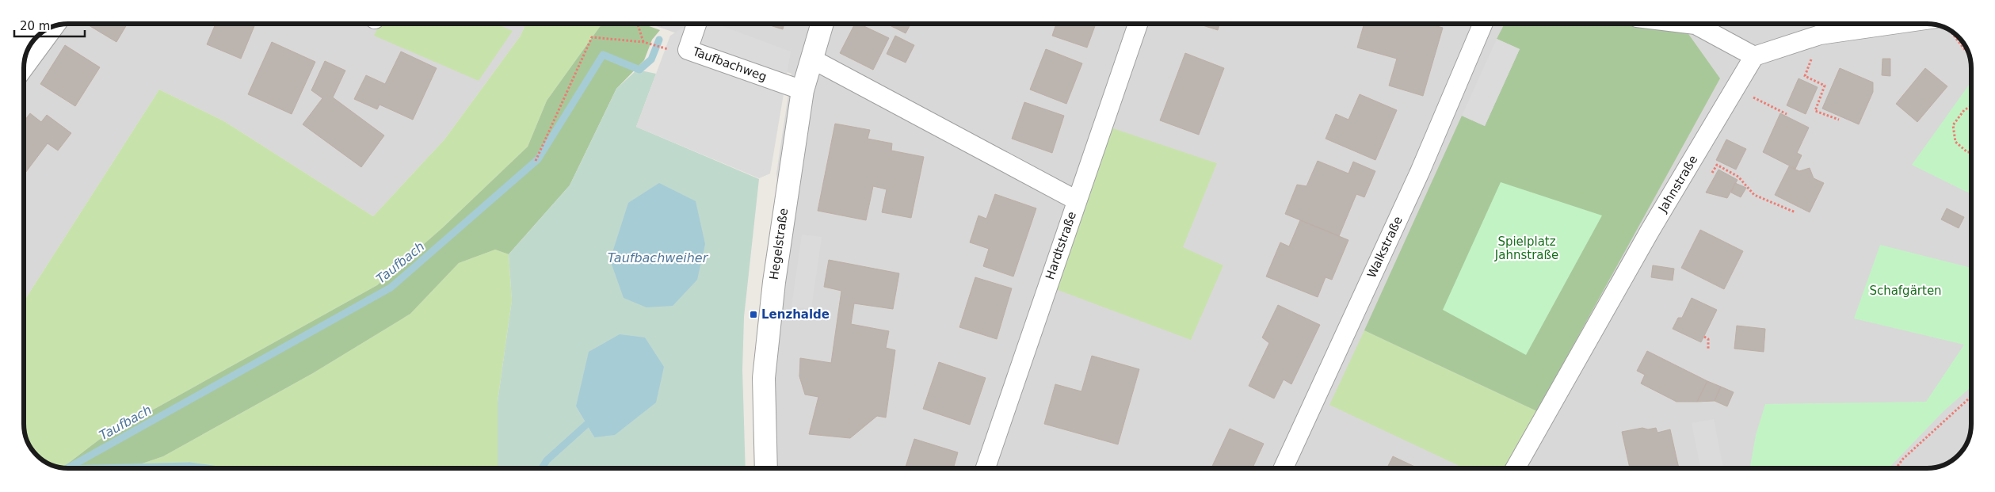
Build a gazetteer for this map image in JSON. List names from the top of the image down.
{
  "streets": {
    "street": [
      "Taufbachweg",
      "Jahnstraße",
      "Hegelstraße",
      "Hardtstraße",
      "Walkstraße"
    ]
  },
  "crossings": [
    ["Taufbachweg", "Hegelstraße"]
  ],
  "water": ["Taufbachweiher", "Taufbach"],
  "parks": ["Spielplatz Jahnstraße", "Schafgärten"],
  "places": {
    "transit": ["Lenzhalde"]
  },
  "scale_bar": "20 m"
}
